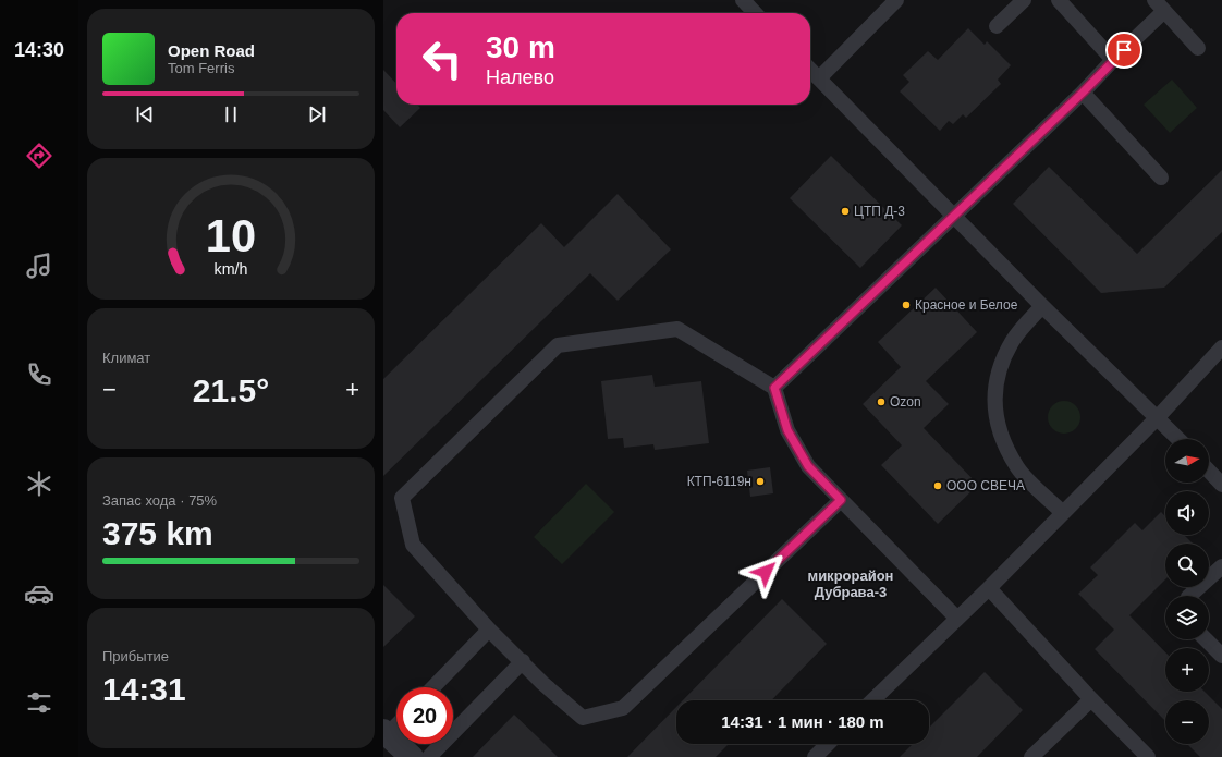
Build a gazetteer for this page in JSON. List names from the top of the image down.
{
  "districts": ["микрорайон Дубрава-3"],
  "places": [
    "ЦТП Д-3",
    "Красное и Белое",
    "Ozon",
    "КТП-6119н",
    "ООО СВЕЧА"
  ],
  "north": "right",
  "page": {
    "tabs": "14:30",
    "turn": ["30 m", "Налево"],
    "song": ["Open Road", "Tom Ferris"],
    "tile": [
      "Климат",
      ["Запас хода · 75%", "375 km"],
      ["Прибытие", "14:31"]
    ],
    "heat": ["−", "21.5°", "+"],
    "map_buttons": ["+", "−"],
    "limit": "20",
    "trip": "14:31 · 1 мин · 180 m",
    "gauge": ["10", "km/h"]
  }
}
